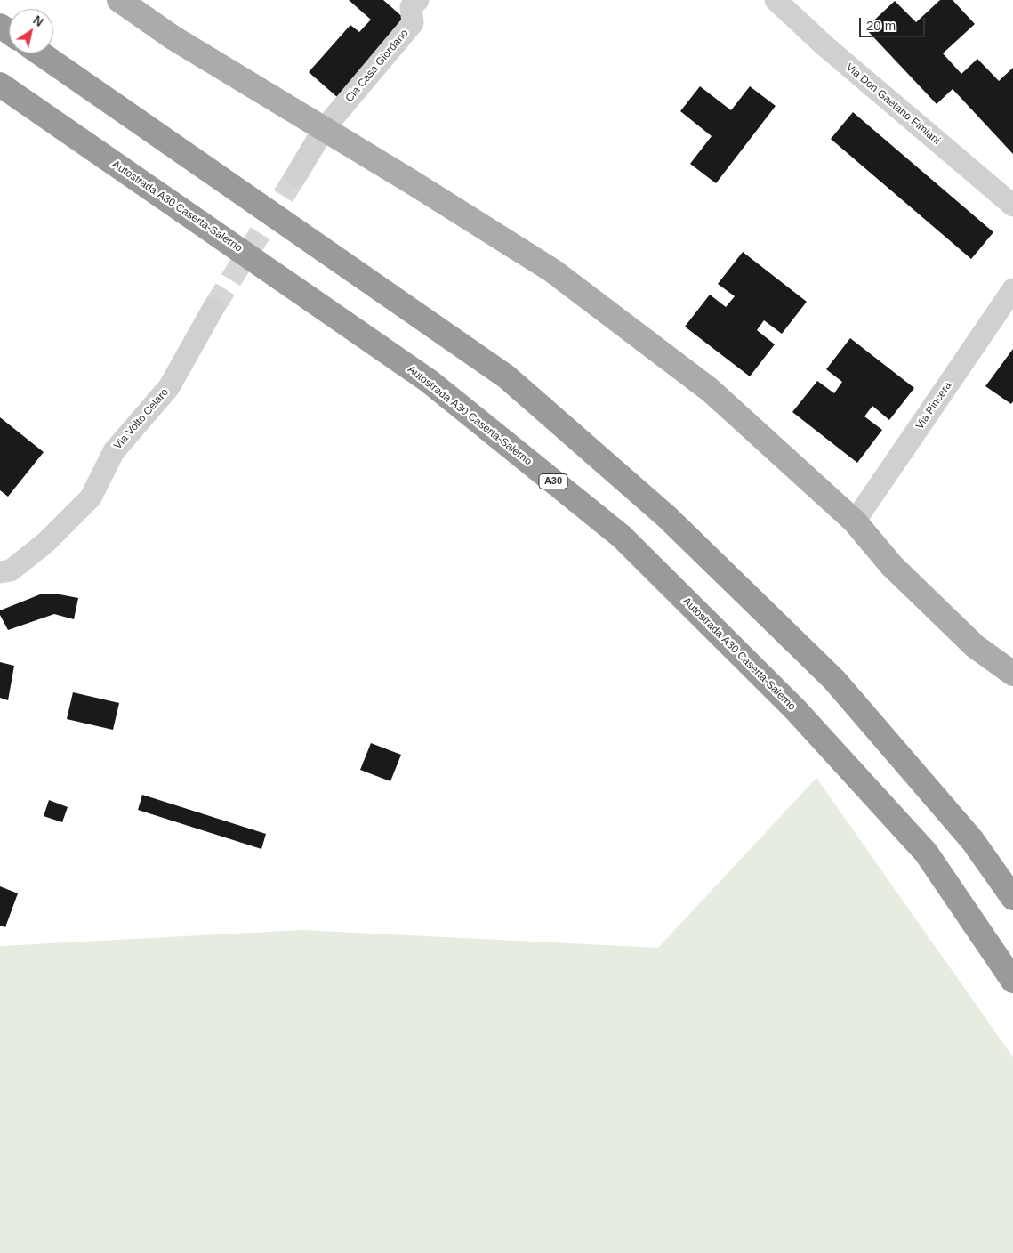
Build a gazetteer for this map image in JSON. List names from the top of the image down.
{
  "streets": {
    "highway": ["Autostrada A30 Caserta-Salerno", "A30"],
    "street": [
      "Cia Casa Giordano",
      "Via Don Gaetano Fimiani",
      "Via Pincera",
      "Via Volto Celaro"
    ]
  },
  "scale_bar": "20 m",
  "north": "top right"
}
